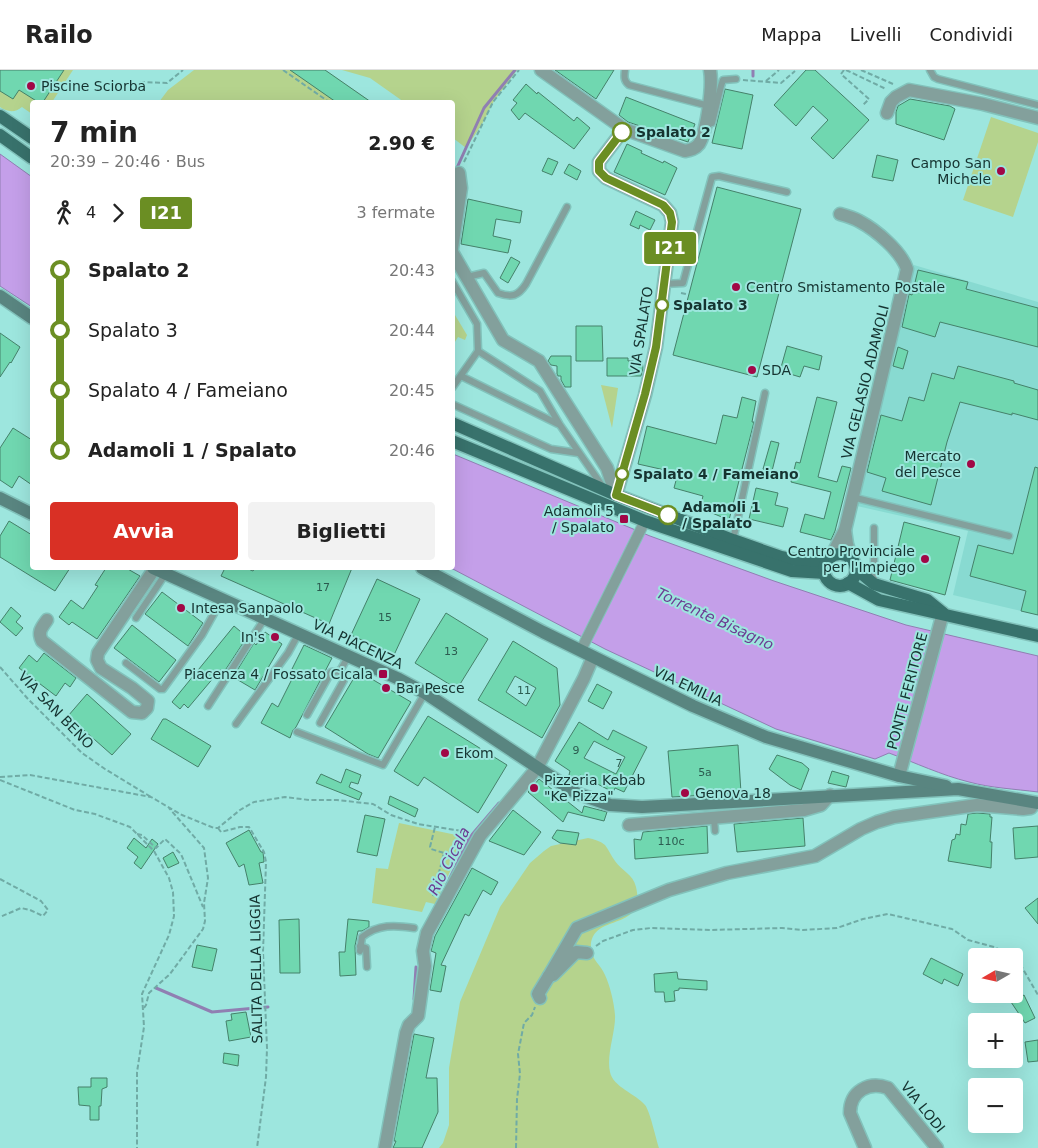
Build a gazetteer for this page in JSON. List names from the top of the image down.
{
  "streets": {
    "main road": ["VIA PIACENZA", "VIA EMILIA"],
    "street": [
      "VIA SPALATO",
      "VIA GELASIO ADAMOLI",
      "PONTE FERITORE",
      "VIA LODI"
    ],
    "path": ["VIA SAN BENO", "SALITA DELLA LIGGIA"]
  },
  "crossings": [
    ["VIA PIACENZA", "VIA EMILIA"],
    ["VIA EMILIA", "PONTE FERITORE"],
    ["VIA SAN BENO", "SALITA DELLA LIGGIA"]
  ],
  "water": ["Torrente Bisagno", "Rio Cicala"],
  "places": {
    "other": [
      "Piscine Sciorba",
      "Spalato 2",
      "Campo San Michele",
      "Centro Smistamento Postale",
      "Spalato 3",
      "SDA",
      "Mercato del Pesce",
      "Spalato 4 / Fameiano",
      "Adamoli 1 / Spalato",
      "Centro Provinciale per l'Impiego",
      "Intesa Sanpaolo",
      "In's",
      "Bar Pesce",
      "Ekom",
      "Pizzeria Kebab \"Ke Pizza\"",
      "Genova 18"
    ],
    "transit": ["Adamoli 5 / Spalato", "Piacenza 4 / Fossato Cicala"]
  },
  "lines": ["bus line I21"],
  "house_numbers": [
    "17",
    "15",
    "13",
    "11",
    "9",
    "7",
    "5a",
    "110c"
  ],
  "north": "left",
  "page": {
    "header": "Railo",
    "nav": ["Mappa", "Livelli", "Condividi"],
    "on_map": "I21",
    "heading": ["7 min", "20:39 – 20:46 · Bus", "2.90 €"],
    "legs": ["4", "I21", "3 fermate"],
    "list": [
      {
        "name": "Spalato 2",
        "value": "20:43"
      },
      {
        "name": "Spalato 3",
        "value": "20:44"
      },
      {
        "name": "Spalato 4 / Fameiano",
        "value": "20:45"
      },
      {
        "name": "Adamoli 1 / Spalato",
        "value": "20:46"
      }
    ],
    "buttons": ["Avvia", "Biglietti"],
    "map_buttons": ["+", "−"]
  }
}
